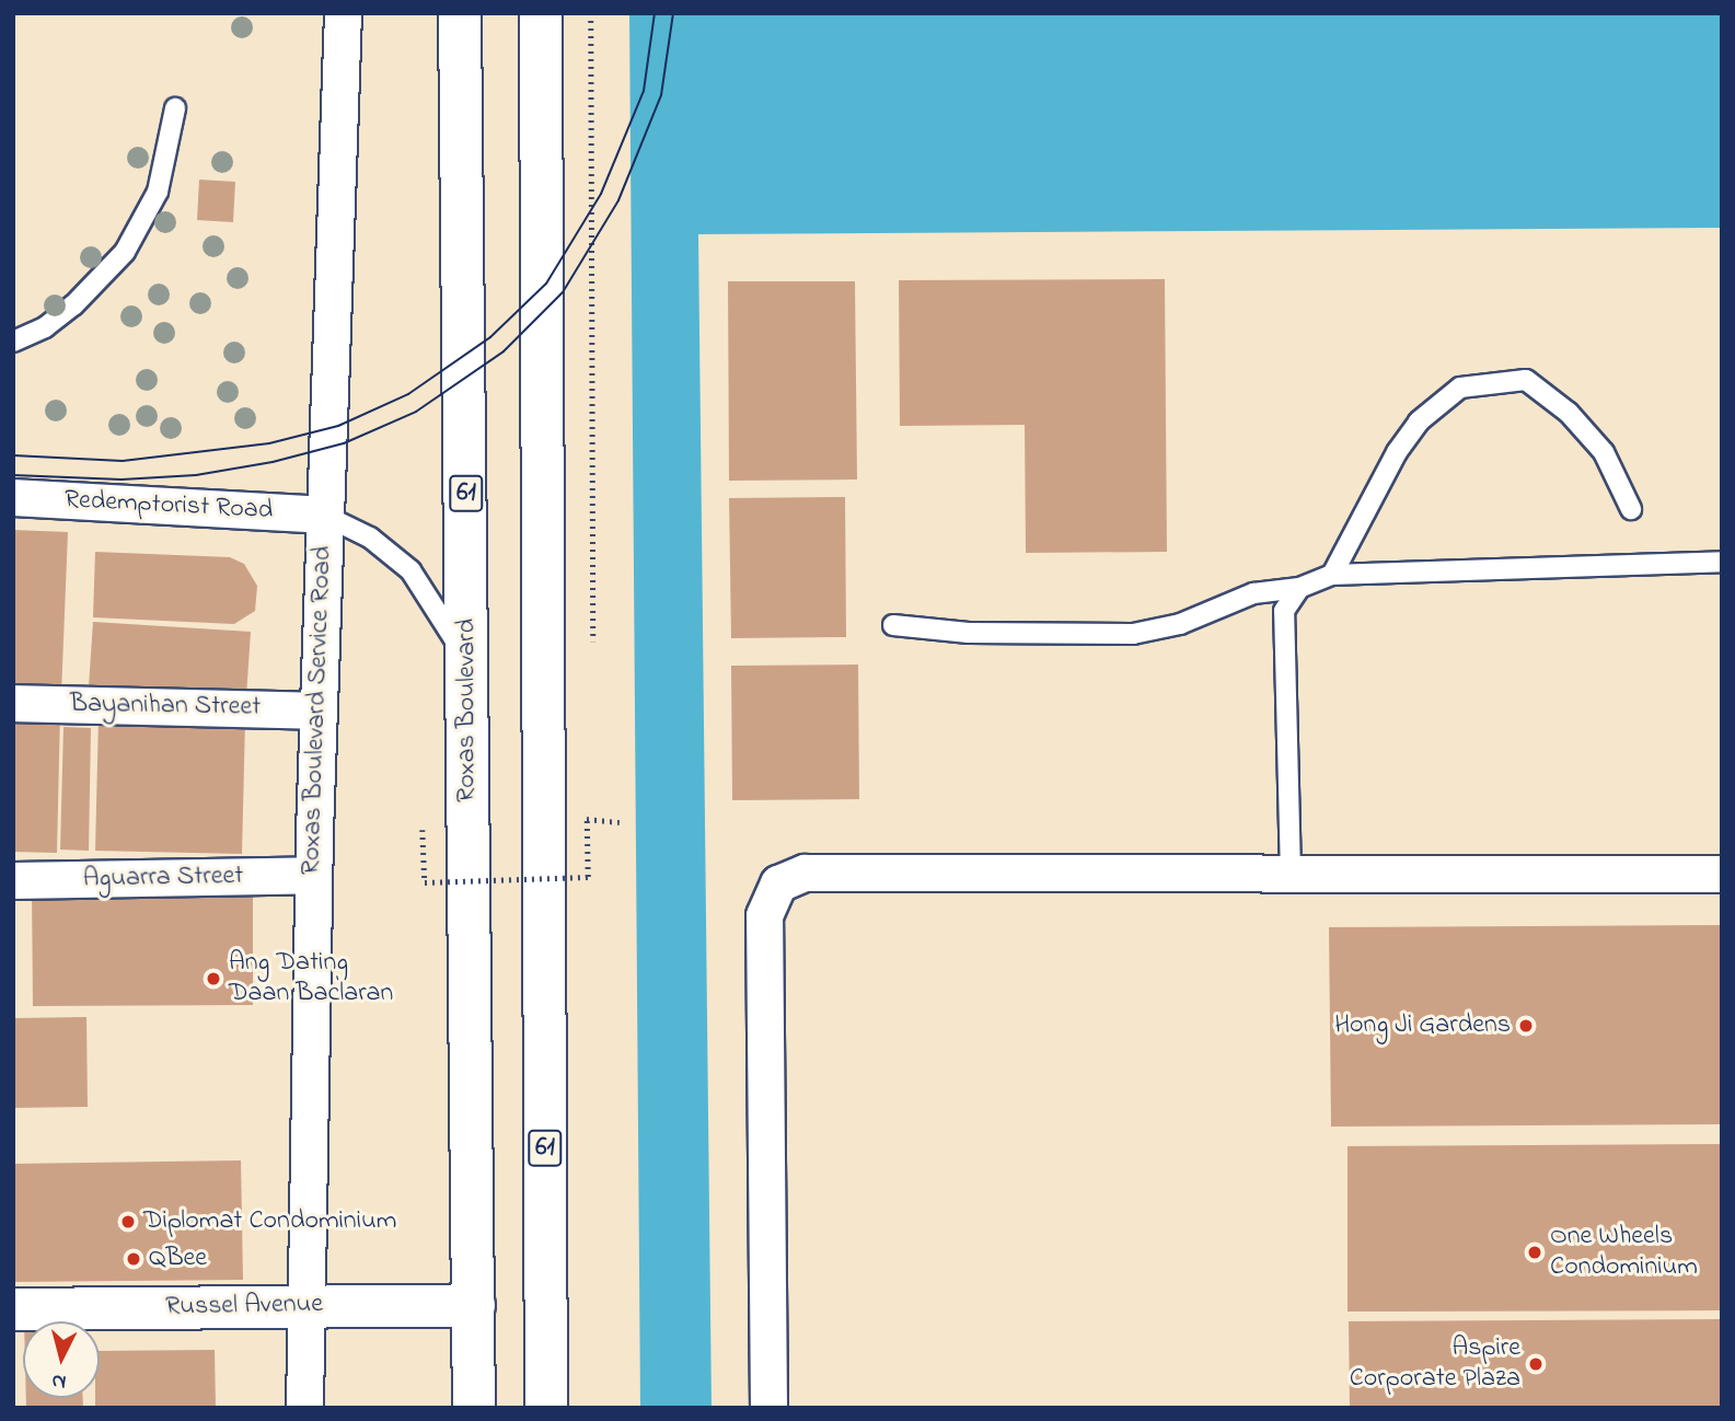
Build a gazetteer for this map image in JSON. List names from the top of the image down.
{
  "streets": {
    "main road": ["61", "Roxas Boulevard", "Russel Avenue"],
    "street": [
      "Redemptorist Road",
      "Bayanihan Street",
      "Roxas Boulevard Service Road",
      "Aguarra Street"
    ]
  },
  "crossings": [
    ["Redemptorist Road", "Roxas Boulevard Service Road"],
    ["Bayanihan Street", "Roxas Boulevard Service Road"],
    ["Roxas Boulevard Service Road", "Aguarra Street"],
    ["Roxas Boulevard Service Road", "Russel Avenue"],
    ["Roxas Boulevard", "Russel Avenue"]
  ],
  "places": [
    "Ang Dating Daan Baclaran",
    "Hong Ji Gardens",
    "Diplomat Condominium",
    "One Wheels Condominium",
    "QBee",
    "Aspire Corporate Plaza"
  ],
  "north": "bottom"
}
